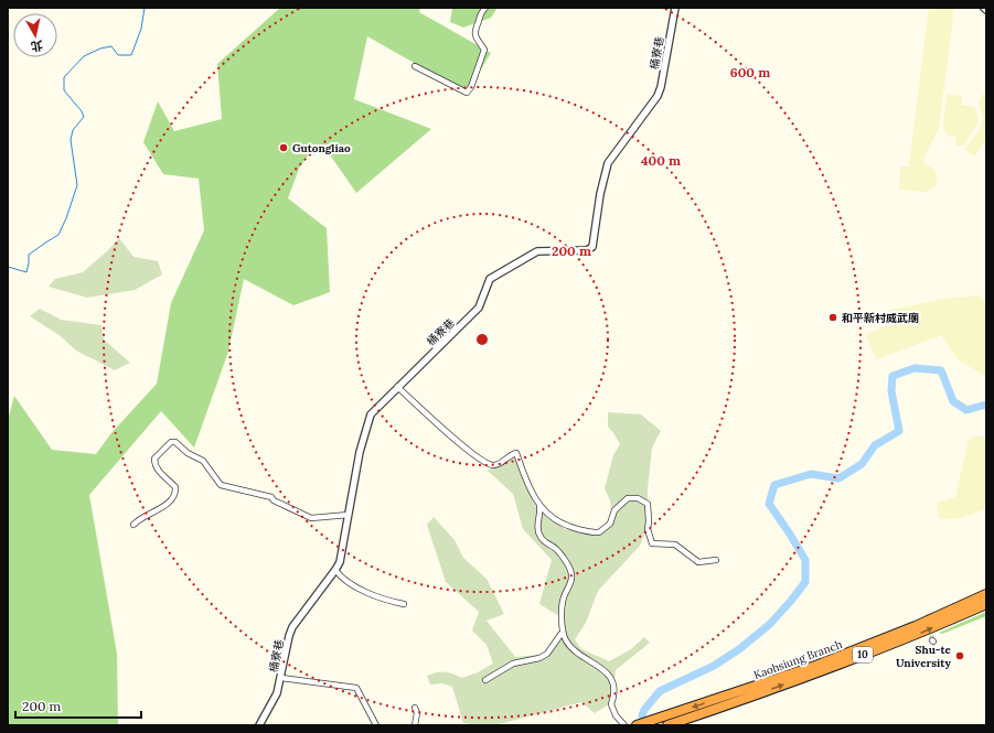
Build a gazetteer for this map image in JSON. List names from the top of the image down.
{
  "streets": {
    "highway": ["10", "Kaohsiung Branch"],
    "street": ["桶寮巷"]
  },
  "places": ["Gutongliao", "和平新村威武廟", "Shu-te University"],
  "scale_bar": "200 m",
  "north": "bottom",
  "rings": ["600 m", "400 m", "200 m"]
}
